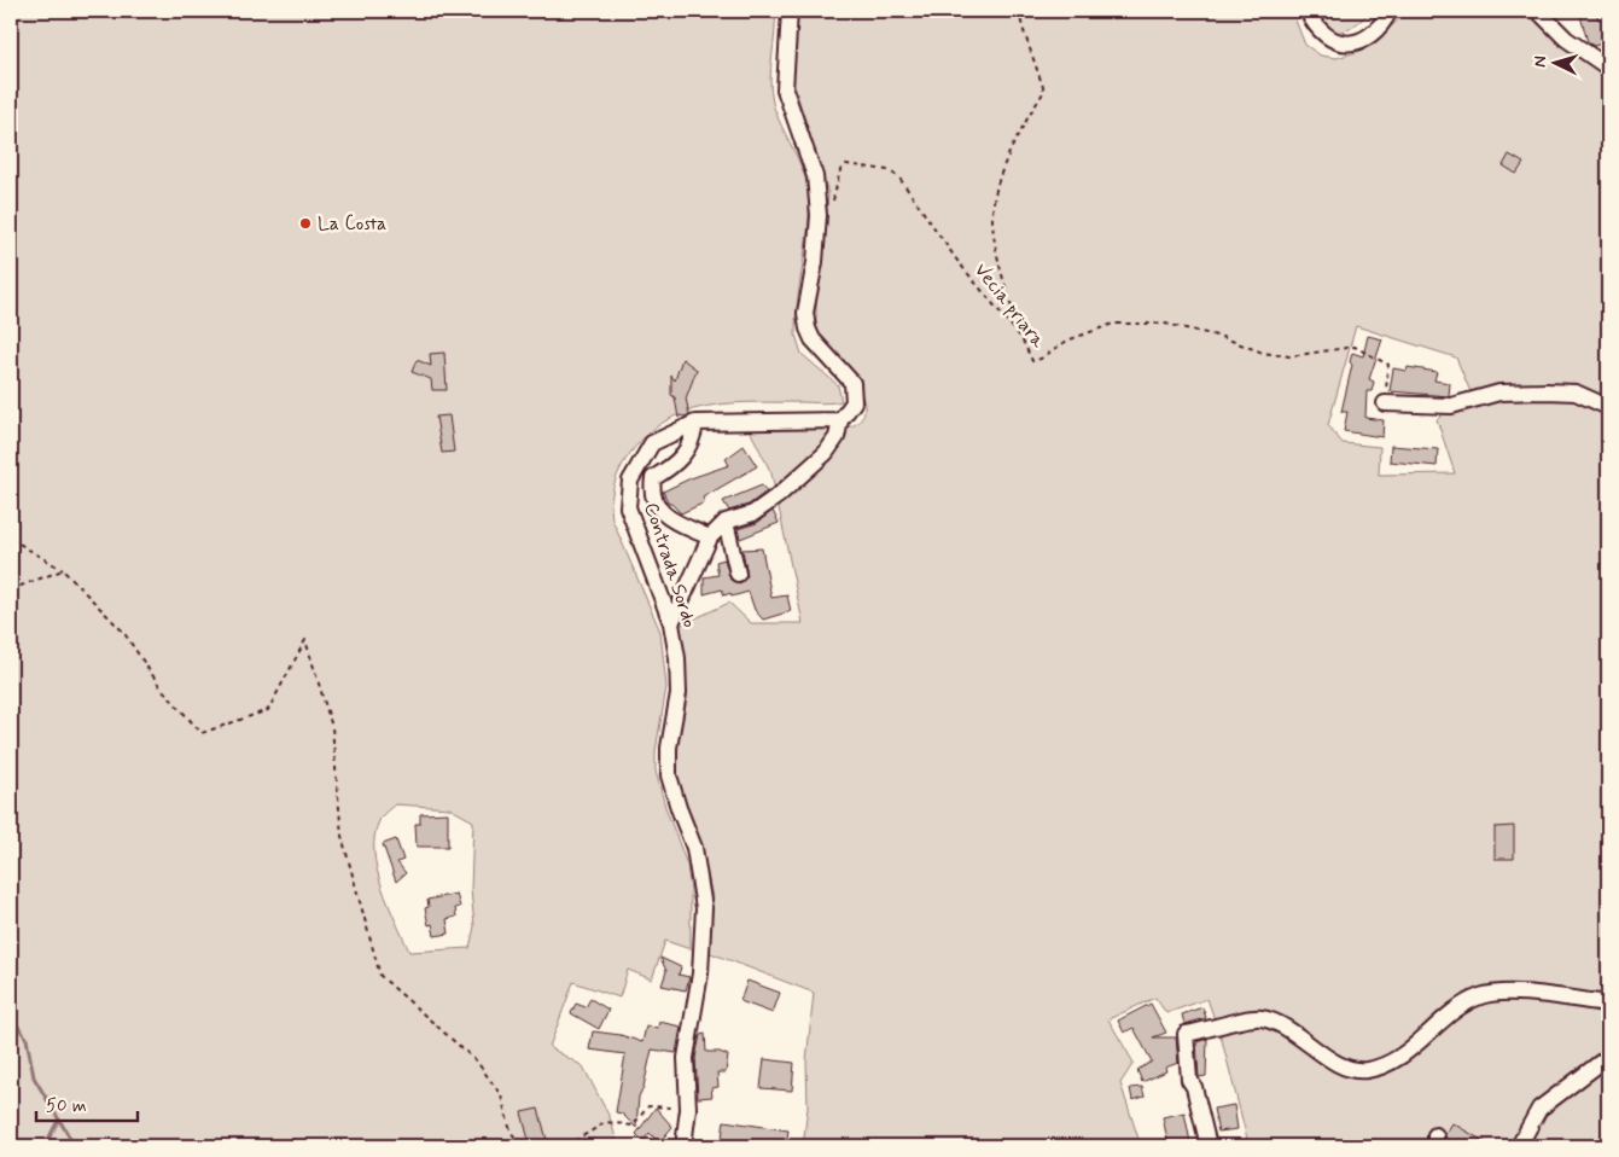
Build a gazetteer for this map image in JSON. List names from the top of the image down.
{
  "streets": {
    "street": ["Contrada Sordo"],
    "path": ["Vecia priara"]
  },
  "places": ["La Costa"],
  "scale_bar": "50 m",
  "north": "left"
}
